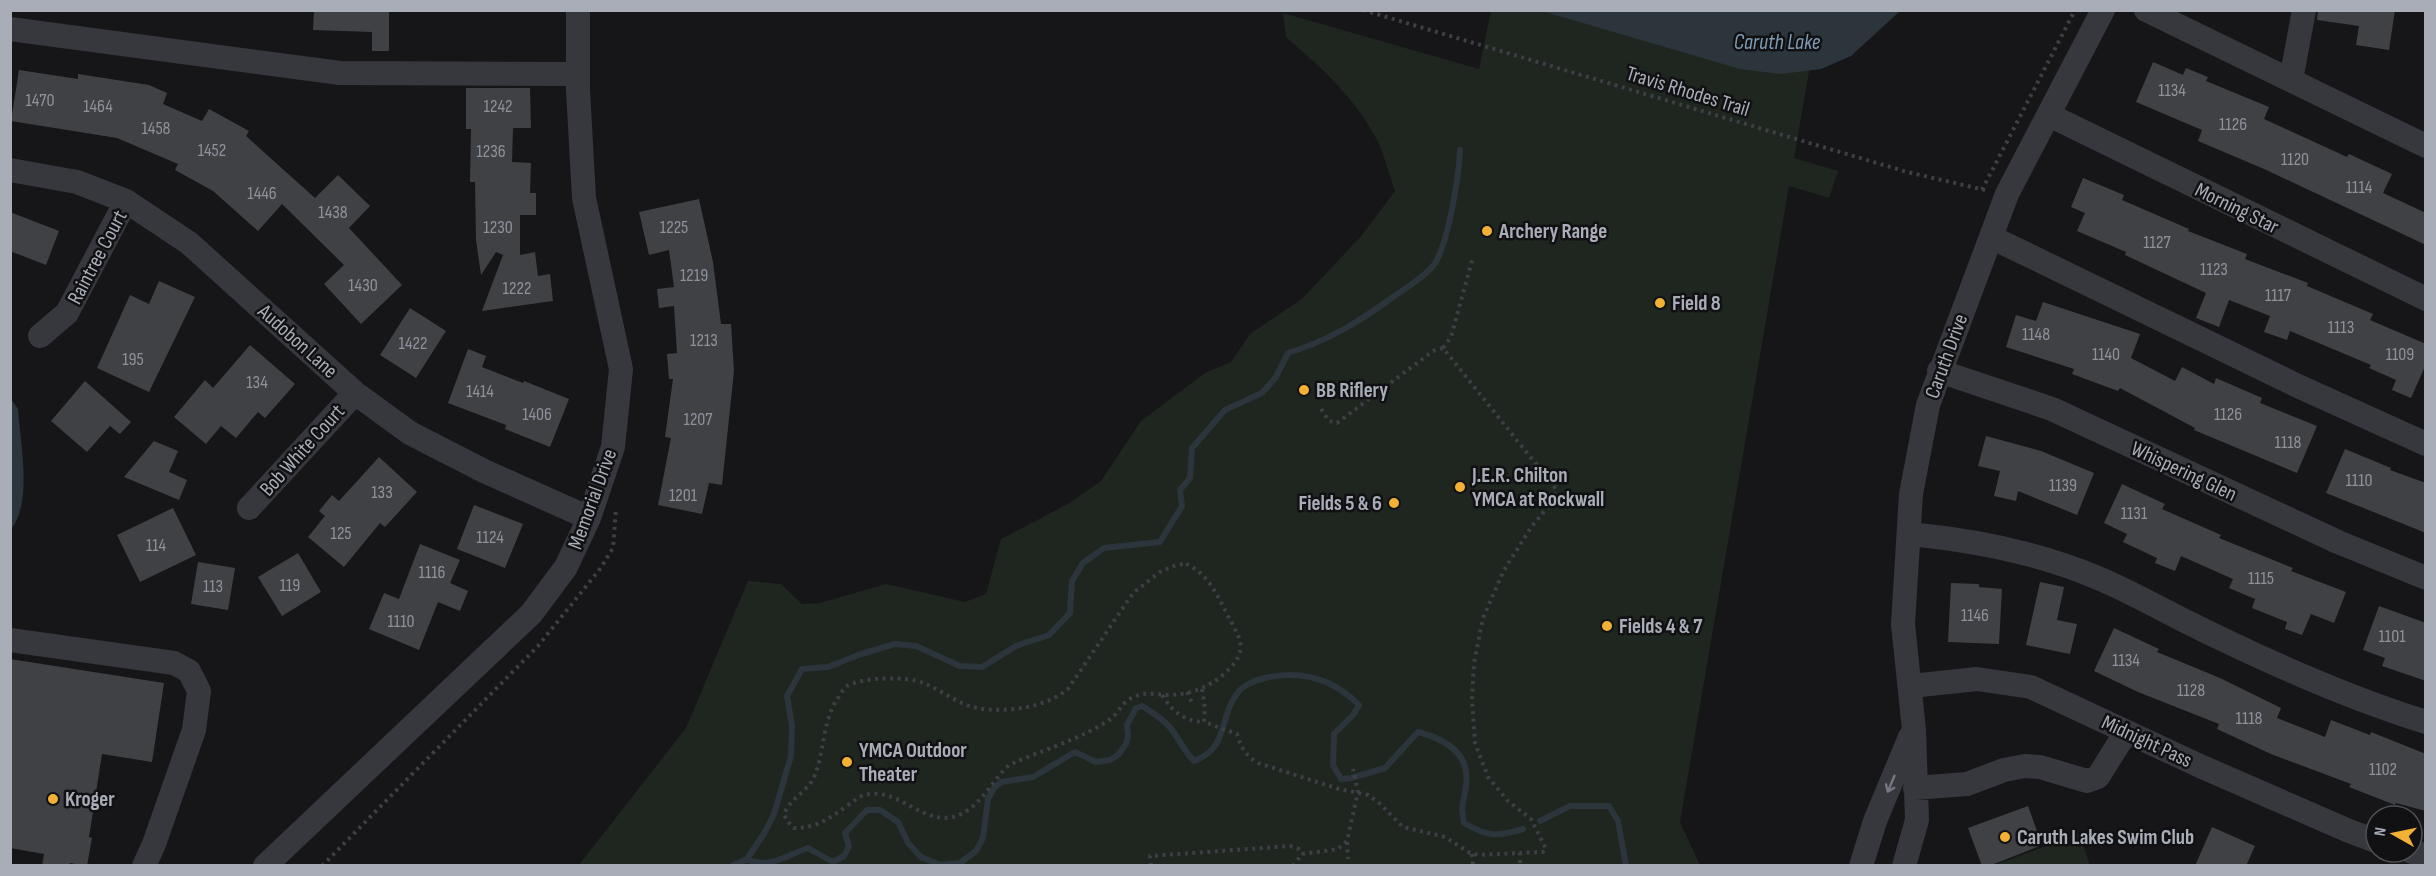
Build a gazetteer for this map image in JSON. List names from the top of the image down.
{
  "streets": {
    "street": [
      "Morning Star",
      "Raintree Court",
      "Audobon Lane",
      "Caruth Drive",
      "Bob White Court",
      "Whispering Glen",
      "Memorial Drive",
      "Midnight Pass"
    ],
    "path": ["Travis Rhodes Trail"]
  },
  "crossings": [
    ["Travis Rhodes Trail", "Caruth Drive"],
    ["Morning Star", "Caruth Drive"],
    ["Raintree Court", "Audobon Lane"],
    ["Audobon Lane", "Bob White Court"],
    ["Audobon Lane", "Memorial Drive"],
    ["Caruth Drive", "Whispering Glen"],
    ["Caruth Drive", "Midnight Pass"]
  ],
  "water": ["Caruth Lake"],
  "places": [
    "Archery Range",
    "Field 8",
    "BB Riflery",
    "J.E.R. Chilton YMCA at Rockwall",
    "Fields 5 & 6",
    "Fields 4 & 7",
    "YMCA Outdoor Theater",
    "Kroger",
    "Caruth Lakes Swim Club"
  ],
  "house_numbers": [
    "1134",
    "1470",
    "1464",
    "1242",
    "1126",
    "1458",
    "1452",
    "1236",
    "1120",
    "1114",
    "1446",
    "1438",
    "1230",
    "1225",
    "1127",
    "1123",
    "1219",
    "1430",
    "1222",
    "1117",
    "1113",
    "1148",
    "1213",
    "1422",
    "1140",
    "1109",
    "195",
    "134",
    "1414",
    "1406",
    "1126",
    "1207",
    "1118",
    "1110",
    "1139",
    "133",
    "1201",
    "1131",
    "125",
    "1124",
    "114",
    "1116",
    "1115",
    "119",
    "113",
    "1146",
    "1110",
    "1101",
    "1134",
    "1128",
    "1118",
    "1102"
  ],
  "north": "left"
}
